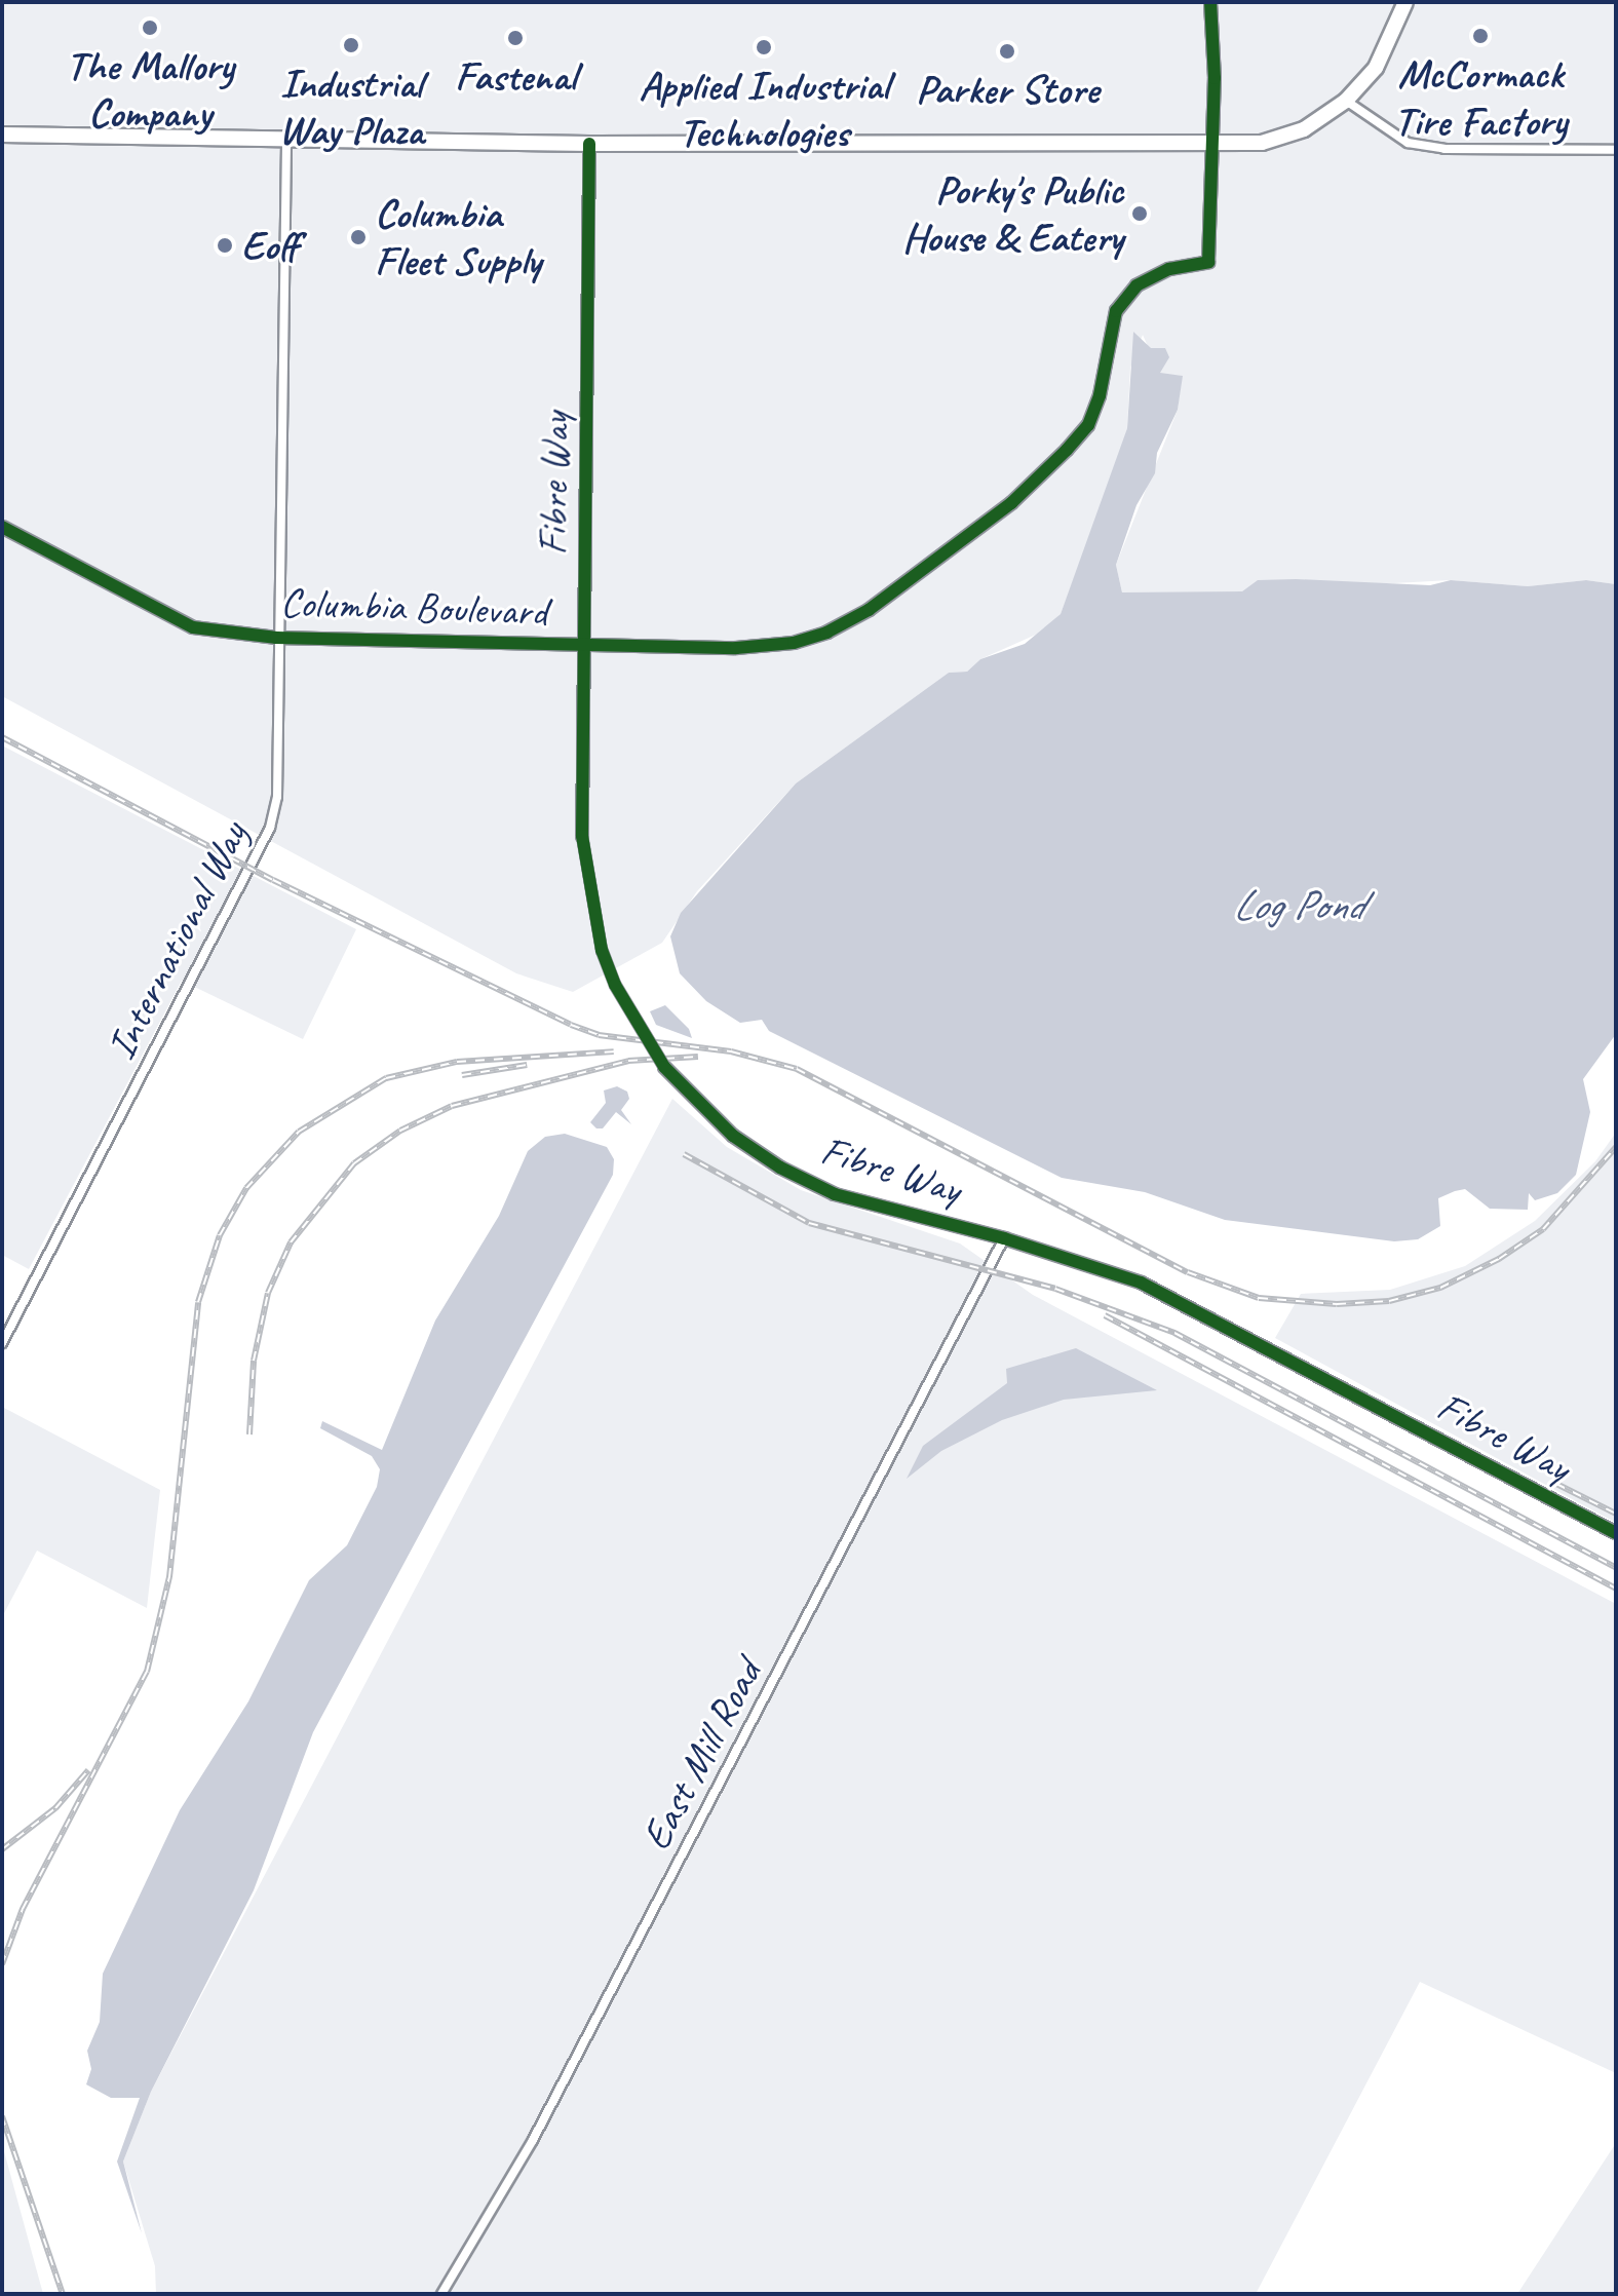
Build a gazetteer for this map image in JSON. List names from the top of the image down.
{
  "streets": {
    "street": [
      "Fibre Way",
      "Columbia Boulevard",
      "International Way",
      "East Mill Road"
    ]
  },
  "crossings": [
    ["Fibre Way", "Columbia Boulevard"],
    ["Fibre Way", "East Mill Road"],
    ["Columbia Boulevard", "International Way"]
  ],
  "water": ["Log Pond"],
  "places": [
    "The Mallory Company",
    "McCormack Tire Factory",
    "Fastenal",
    "Industrial Way Plaza",
    "Applied Industrial Technologies",
    "Parker Store",
    "Porky's Public House & Eatery",
    "Columbia Fleet Supply",
    "Eoff"
  ]
}
